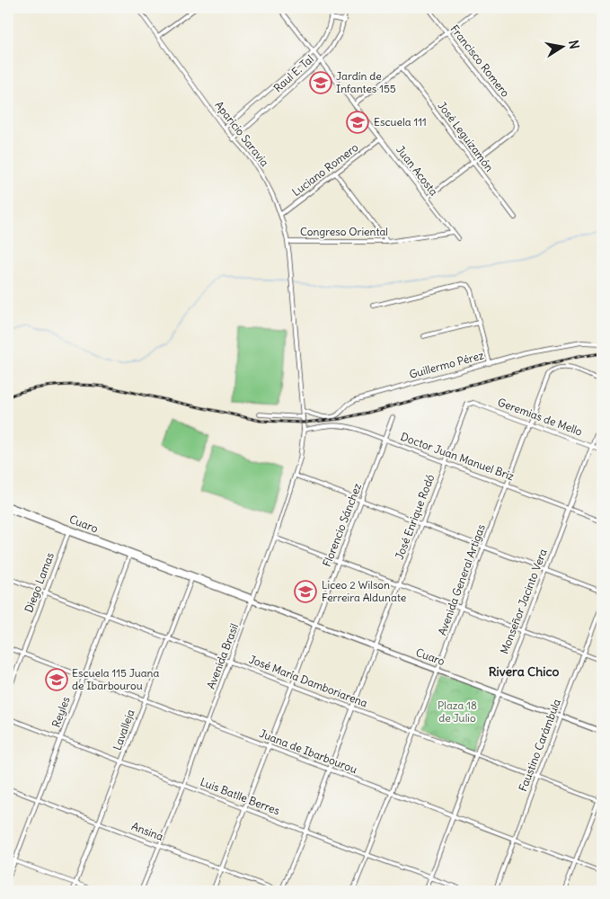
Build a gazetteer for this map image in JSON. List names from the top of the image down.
{
  "streets": {
    "street": [
      "Francisco Romero",
      "Raul E. Tal",
      "Aparicio Saravia",
      "José Leguizamón",
      "Luciano Romero",
      "Juan Acosta",
      "Congreso Oriental",
      "Guillermo Pérez",
      "Geremias de Mello",
      "Doctor Juan Manuel Briz",
      "José Enrique Rodó",
      "Cuaro",
      "Florencio Sánchez",
      "Avenida General Artigas",
      "Diego Lamas",
      "Monseñor Jacinto Vera",
      "Avenida Brasil",
      "José María Damboriarena",
      "Reyles",
      "Lavalleja",
      "Faustino Carámbula",
      "Juana de Ibarbourou",
      "Luis Batlle Berres",
      "Ansina"
    ]
  },
  "crossings": [
    ["Francisco Romero", "José Leguizamón"],
    ["Raul E. Tal", "Aparicio Saravia"],
    ["Raul E. Tal", "Juan Acosta"],
    ["Aparicio Saravia", "Luciano Romero"],
    ["Aparicio Saravia", "Congreso Oriental"],
    ["Aparicio Saravia", "Guillermo Pérez"],
    ["Aparicio Saravia", "Avenida Brasil"],
    ["Luciano Romero", "Juan Acosta"],
    ["Juan Acosta", "Congreso Oriental"],
    ["Geremias de Mello", "José Enrique Rodó"],
    ["Geremias de Mello", "Avenida General Artigas"],
    ["Geremias de Mello", "Monseñor Jacinto Vera"],
    ["Doctor Juan Manuel Briz", "José Enrique Rodó"],
    ["Doctor Juan Manuel Briz", "Florencio Sánchez"],
    ["Doctor Juan Manuel Briz", "Avenida General Artigas"],
    ["Doctor Juan Manuel Briz", "Monseñor Jacinto Vera"],
    ["Doctor Juan Manuel Briz", "Avenida Brasil"],
    ["José Enrique Rodó", "Cuaro"],
    ["José Enrique Rodó", "José María Damboriarena"],
    ["José Enrique Rodó", "Juana de Ibarbourou"],
    ["José Enrique Rodó", "Luis Batlle Berres"],
    ["José Enrique Rodó", "Ansina"],
    ["Cuaro", "Florencio Sánchez"],
    ["Cuaro", "Avenida General Artigas"],
    ["Cuaro", "Diego Lamas"],
    ["Cuaro", "Monseñor Jacinto Vera"],
    ["Cuaro", "Avenida Brasil"],
    ["Cuaro", "Reyles"],
    ["Cuaro", "Lavalleja"],
    ["Cuaro", "Faustino Carámbula"],
    ["Florencio Sánchez", "José María Damboriarena"],
    ["Florencio Sánchez", "Juana de Ibarbourou"],
    ["Florencio Sánchez", "Luis Batlle Berres"],
    ["Florencio Sánchez", "Ansina"],
    ["Avenida General Artigas", "José María Damboriarena"],
    ["Avenida General Artigas", "Juana de Ibarbourou"],
    ["Avenida General Artigas", "Luis Batlle Berres"],
    ["Diego Lamas", "José María Damboriarena"],
    ["Diego Lamas", "Juana de Ibarbourou"],
    ["Monseñor Jacinto Vera", "José María Damboriarena"],
    ["Monseñor Jacinto Vera", "Juana de Ibarbourou"],
    ["Monseñor Jacinto Vera", "Luis Batlle Berres"],
    ["Avenida Brasil", "José María Damboriarena"],
    ["Avenida Brasil", "Juana de Ibarbourou"],
    ["Avenida Brasil", "Luis Batlle Berres"],
    ["Avenida Brasil", "Ansina"],
    ["José María Damboriarena", "Reyles"],
    ["José María Damboriarena", "Lavalleja"],
    ["José María Damboriarena", "Faustino Carámbula"],
    ["Reyles", "Juana de Ibarbourou"],
    ["Reyles", "Luis Batlle Berres"],
    ["Reyles", "Ansina"],
    ["Lavalleja", "Juana de Ibarbourou"],
    ["Lavalleja", "Luis Batlle Berres"],
    ["Lavalleja", "Ansina"],
    ["Faustino Carámbula", "Juana de Ibarbourou"]
  ],
  "districts": ["Rivera Chico"],
  "parks": ["Plaza 18 de Julio"],
  "places": {
    "school or university": [
      "Jardín de Infantes 155",
      "Escuela 111",
      "Liceo 2 Wilson Ferreira Aldunate",
      "Escuela 115 Juana de Ibarbourou"
    ]
  },
  "north": "right"
}
